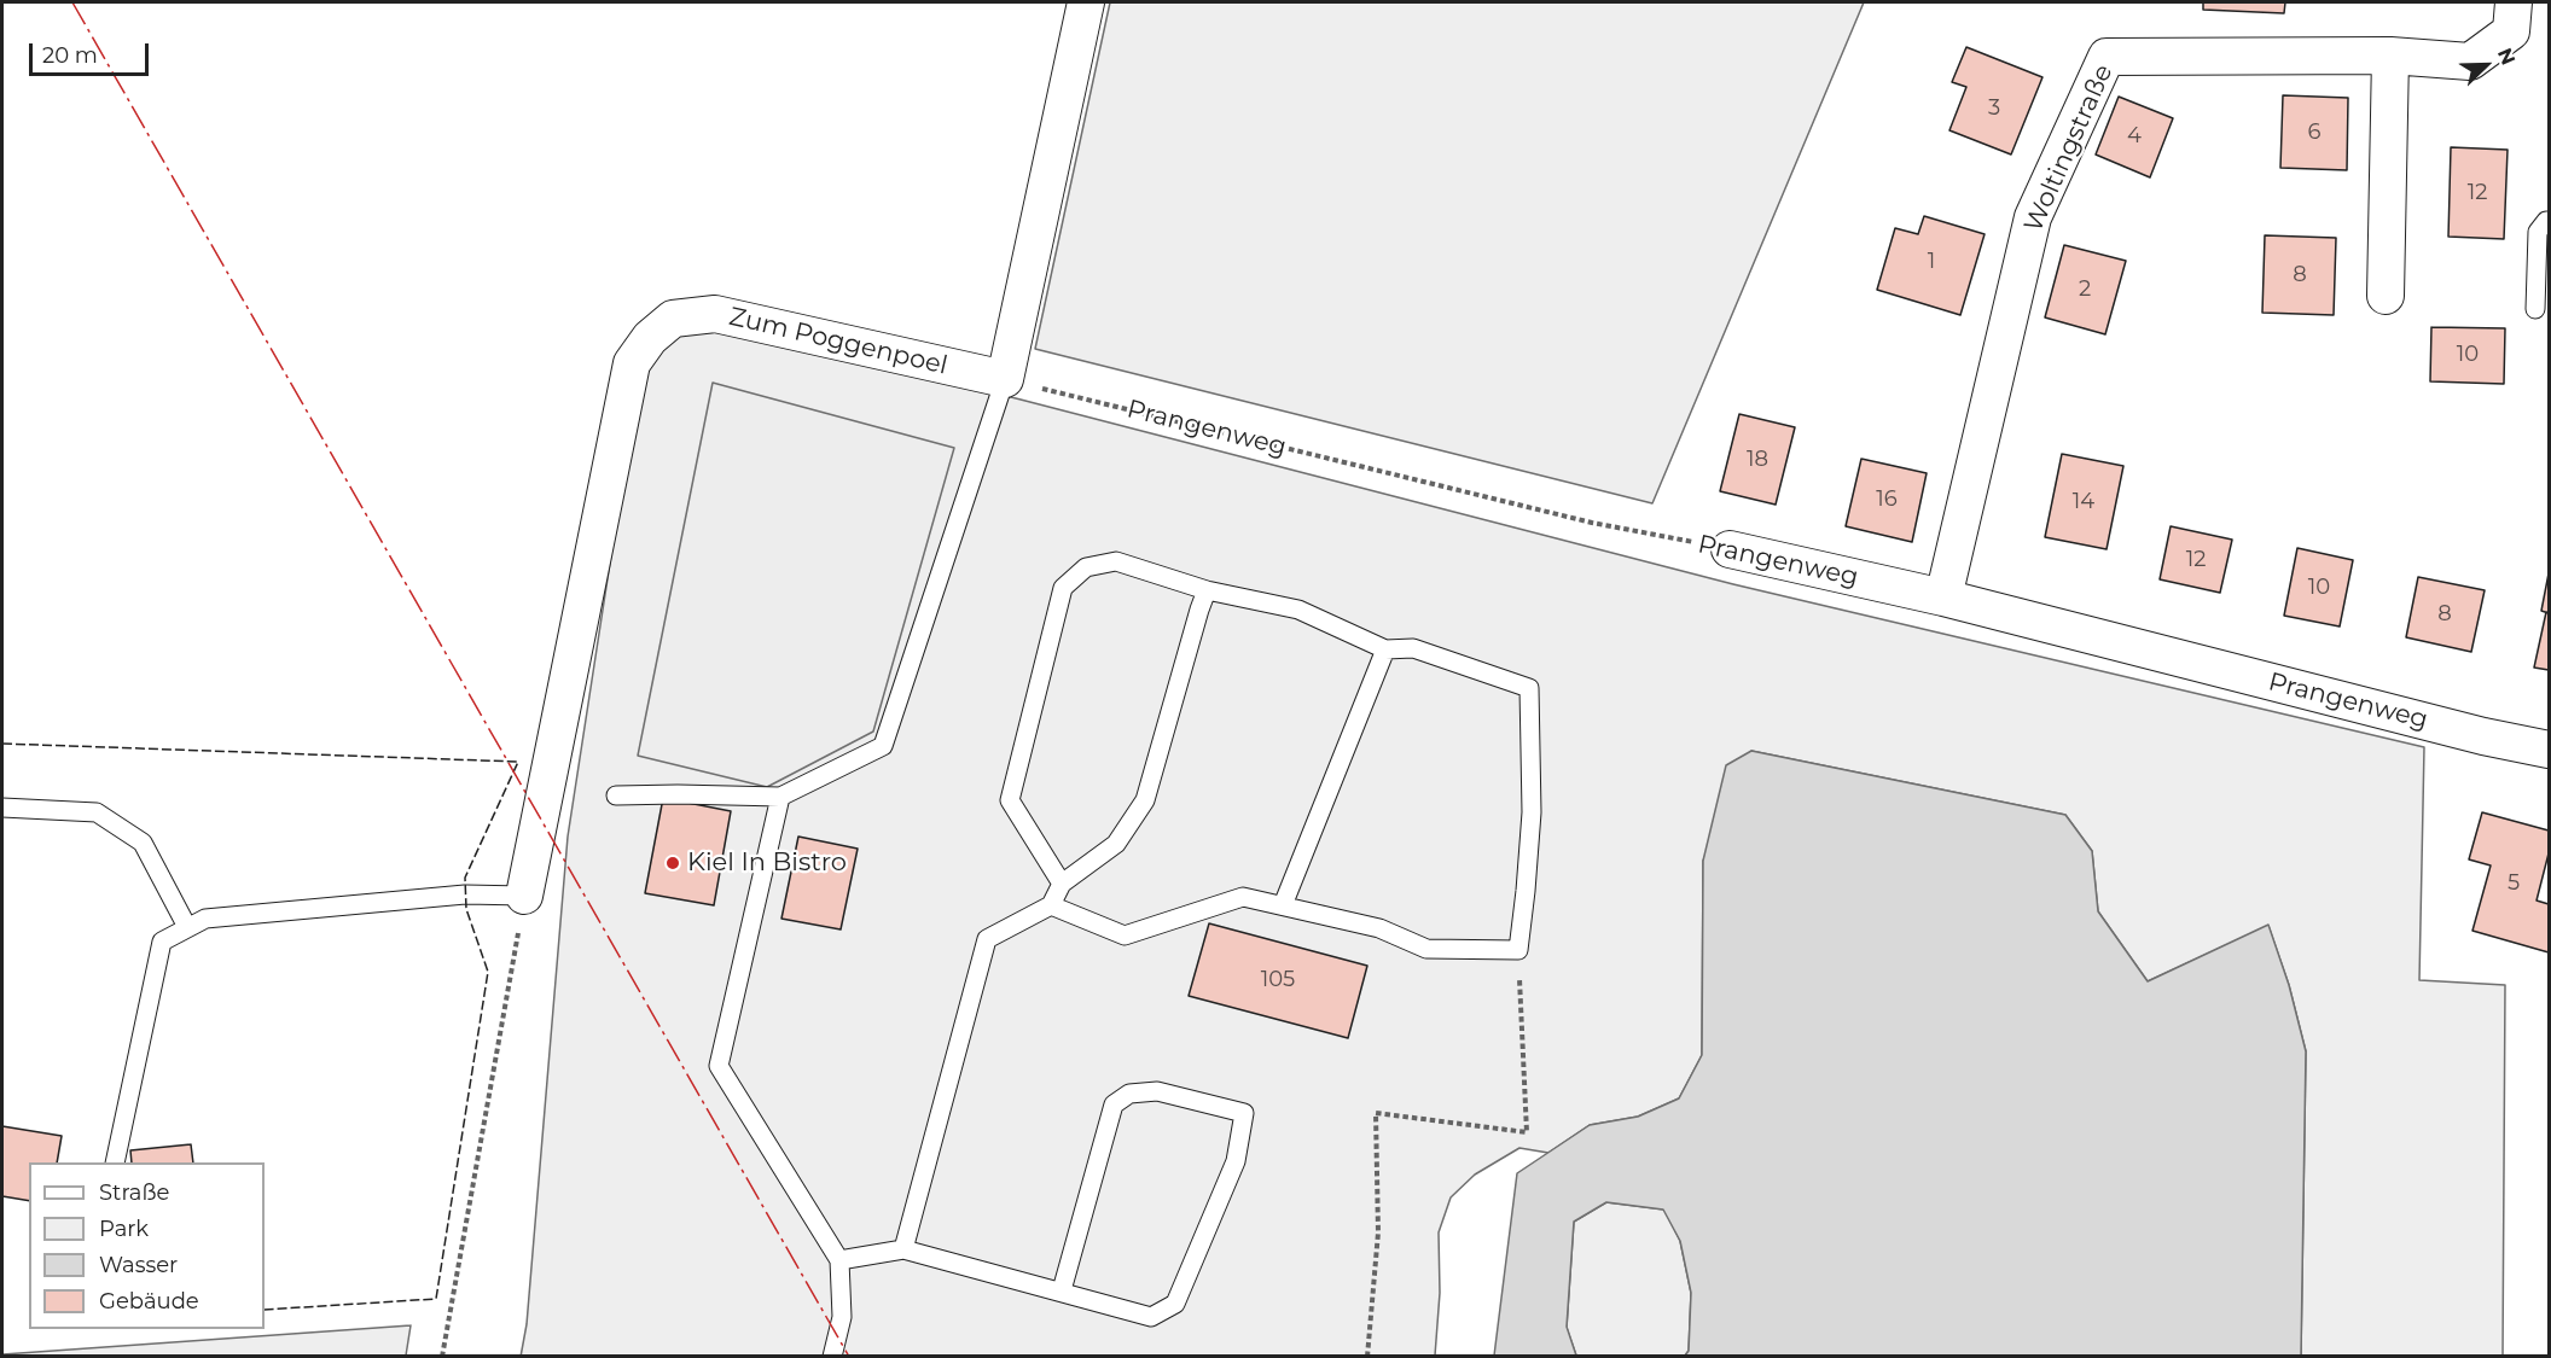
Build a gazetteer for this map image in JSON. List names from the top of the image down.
{
  "streets": {
    "street": ["Woltingstraße", "Zum Poggenpoel", "Prangenweg"]
  },
  "crossings": [
    ["Woltingstraße", "Prangenweg"],
    ["Zum Poggenpoel", "Prangenweg"]
  ],
  "places": ["Kiel In Bistro"],
  "house_numbers": [
    "3",
    "6",
    "4",
    "12",
    "1",
    "8",
    "2",
    "10",
    "18",
    "16",
    "14",
    "12",
    "10",
    "8",
    "5",
    "105"
  ],
  "legend": [
    "Straße",
    "Park",
    "Wasser",
    "Gebäude"
  ],
  "scale_bar": "20 m",
  "north": "top right"
}
